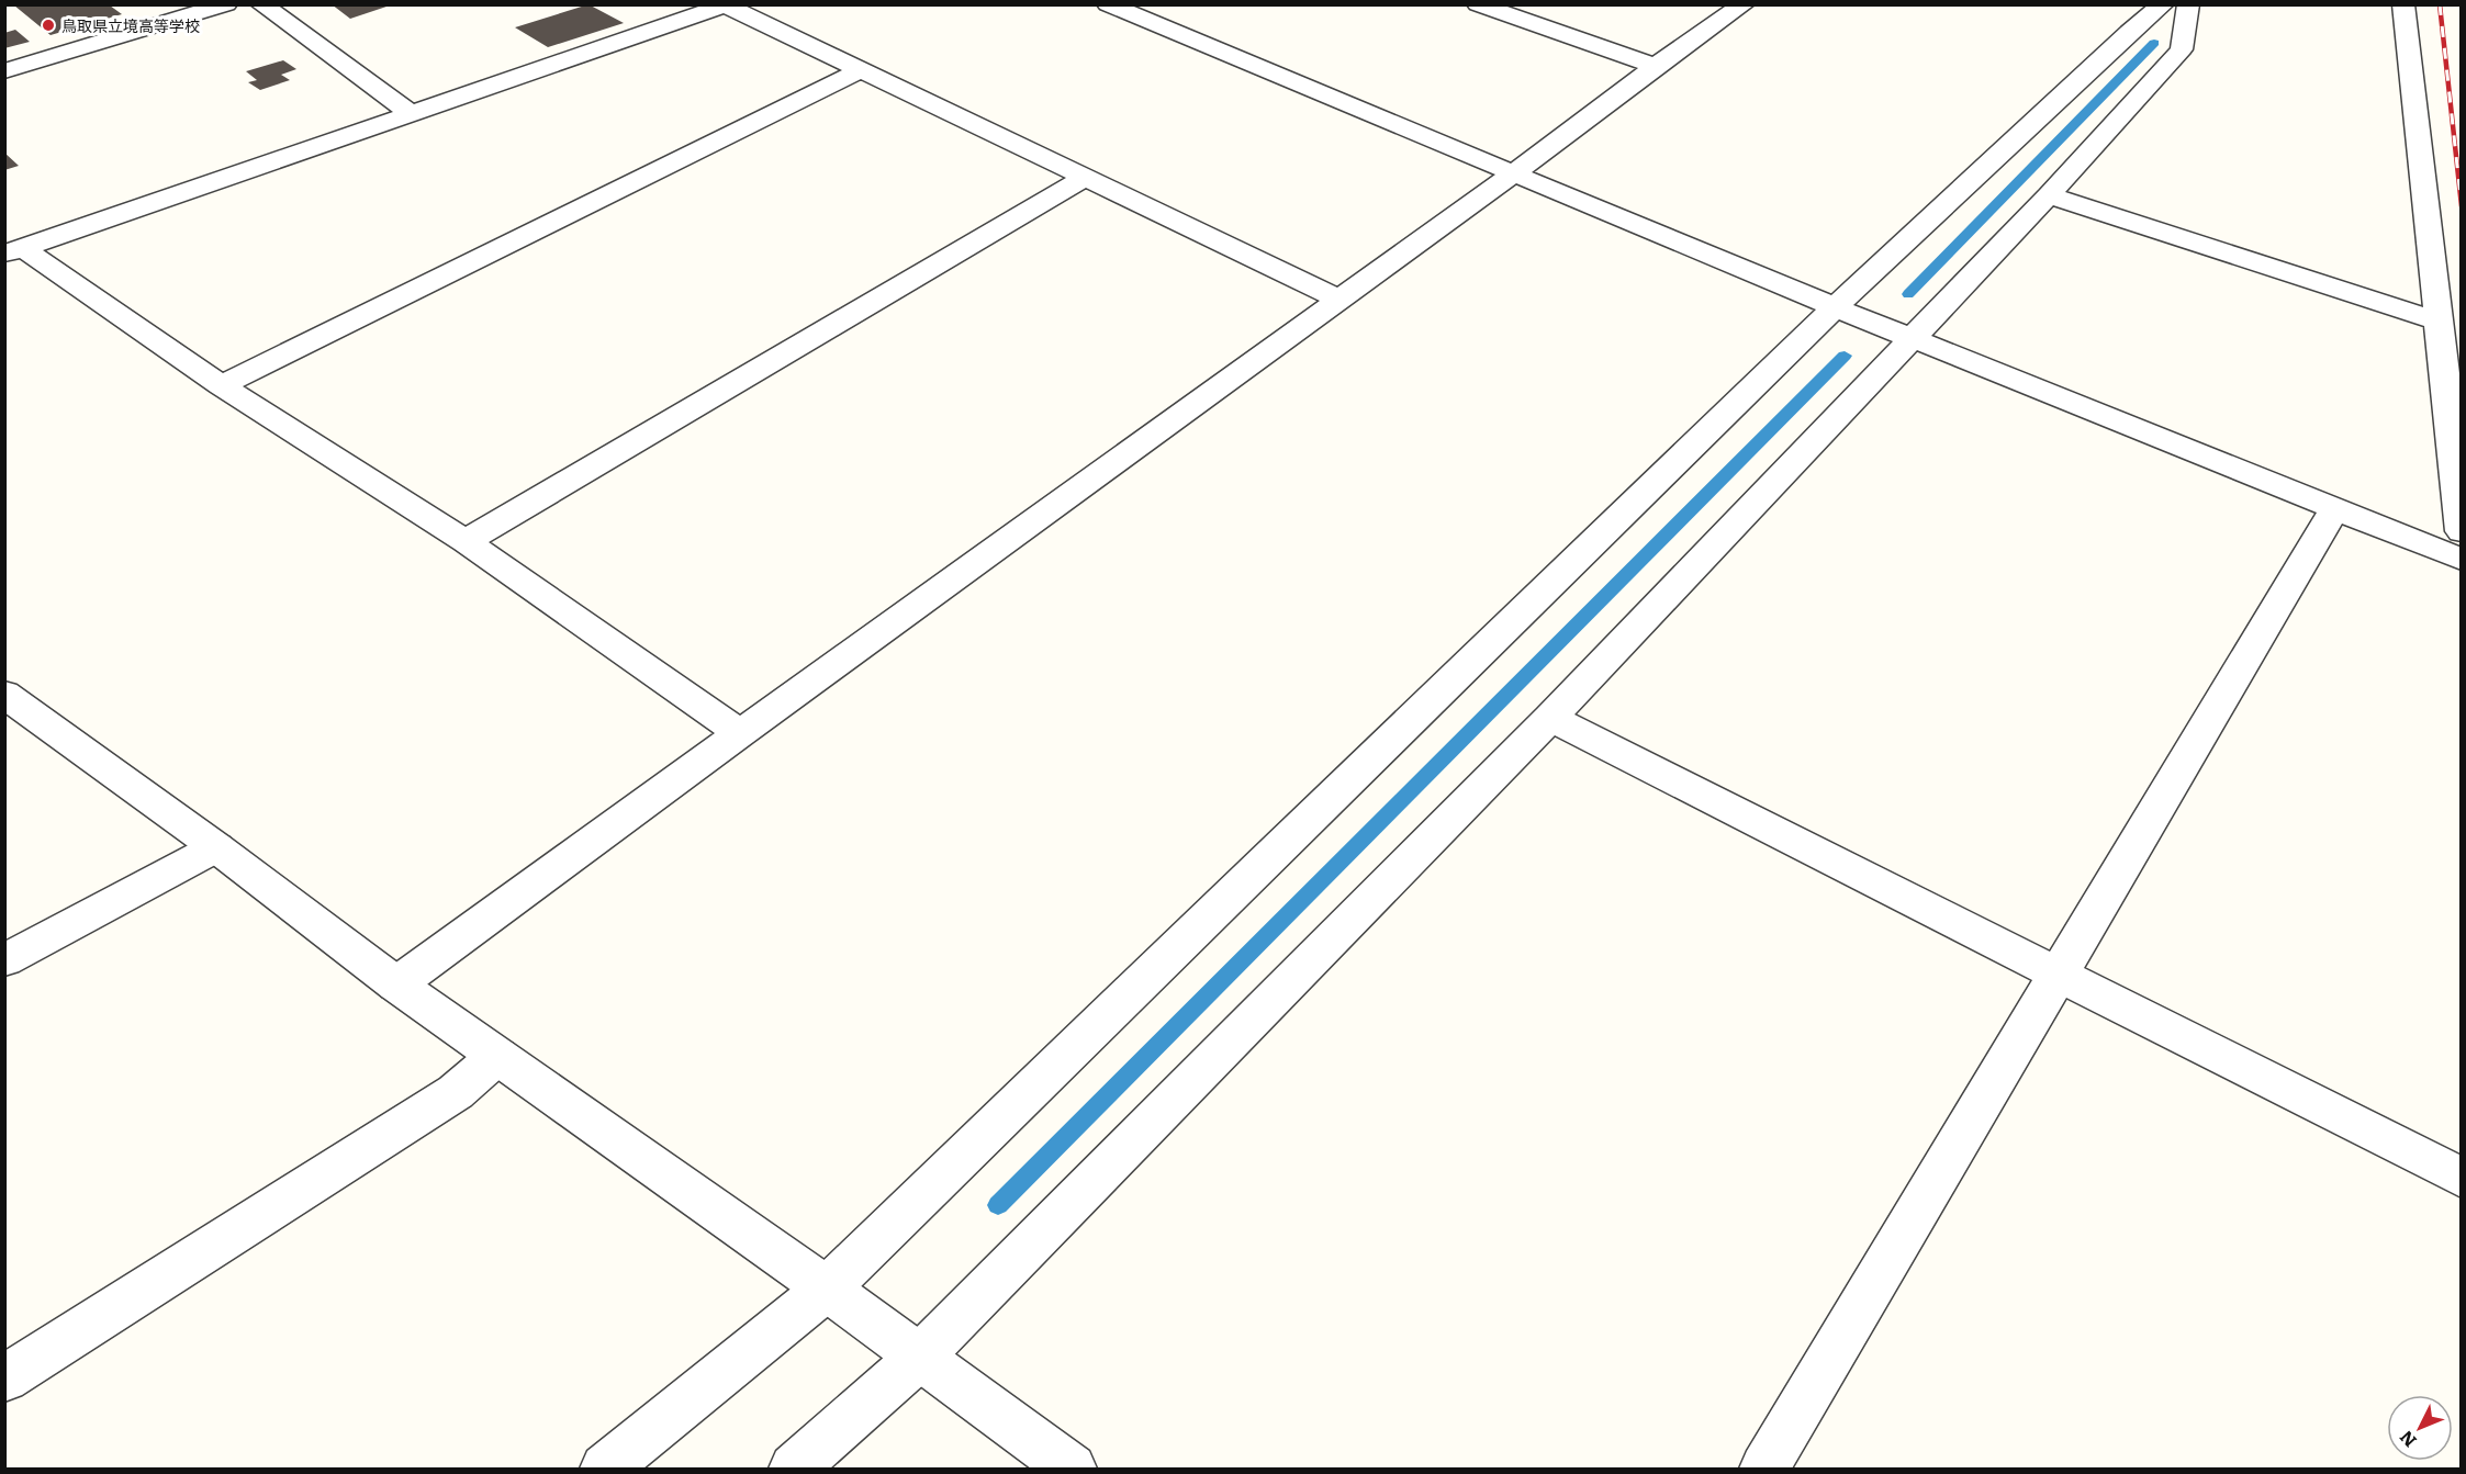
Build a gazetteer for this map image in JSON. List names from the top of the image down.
{
  "places": ["鳥取県立境高等学校"],
  "north": "bottom left"
}
